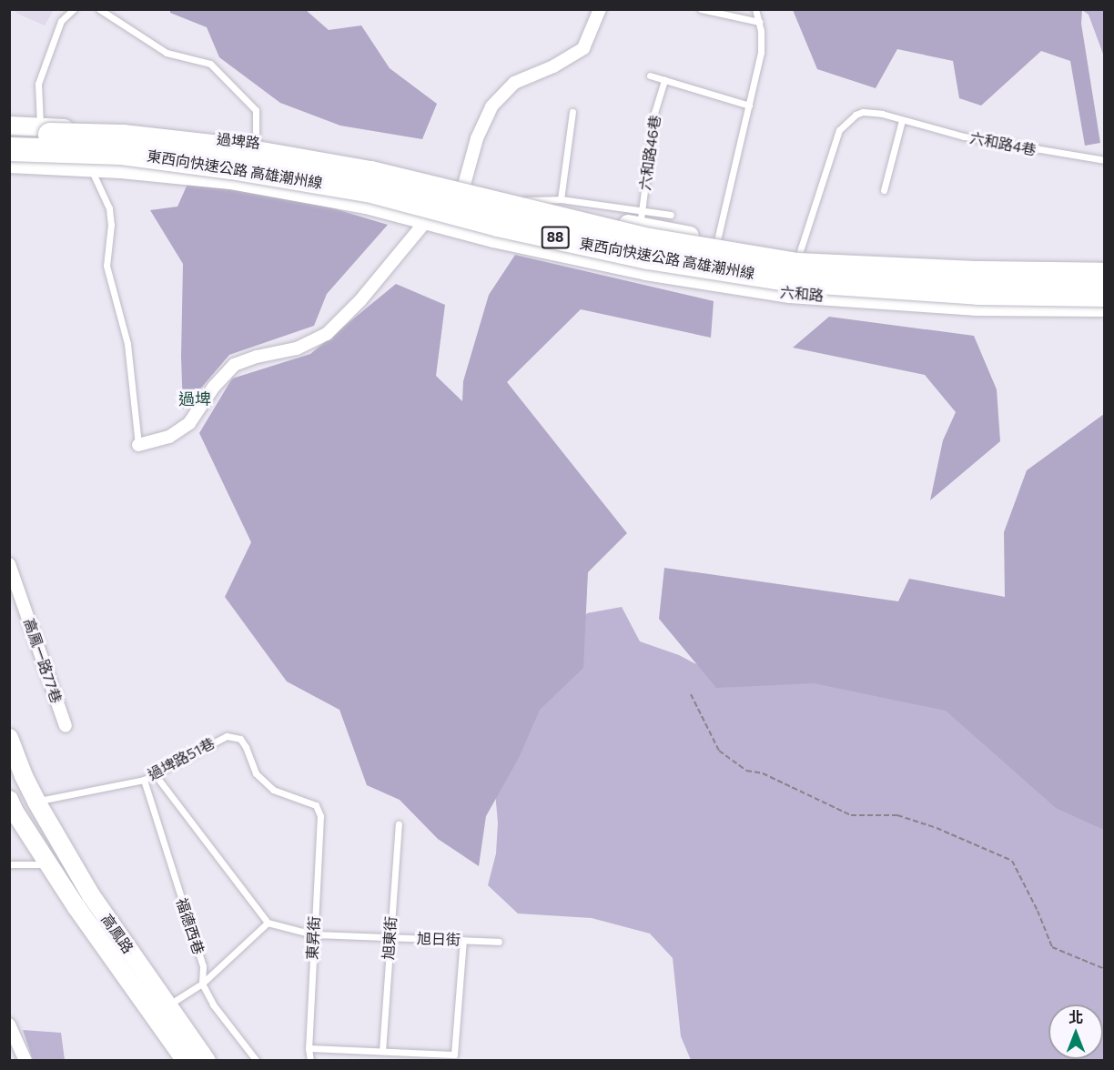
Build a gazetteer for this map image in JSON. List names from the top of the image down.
{
  "streets": {
    "highway": ["東西向快速公路 高雄潮州線", "88"],
    "main road": ["過埤路", "六和路", "高鳳路"],
    "street": ["高鳳一路77巷"],
    "lane": [
      "六和路4巷",
      "六和路46巷",
      "過埤路51巷",
      "福德西巷",
      "東昇街",
      "旭東街",
      "旭日街"
    ]
  },
  "crossings": [
    ["過埤路51巷", "福德西巷"],
    ["過埤路51巷", "高鳳路"],
    ["過埤路51巷", "東昇街"],
    ["東昇街", "旭日街"],
    ["旭東街", "旭日街"]
  ],
  "districts": ["過埤"],
  "north": "top"
}
